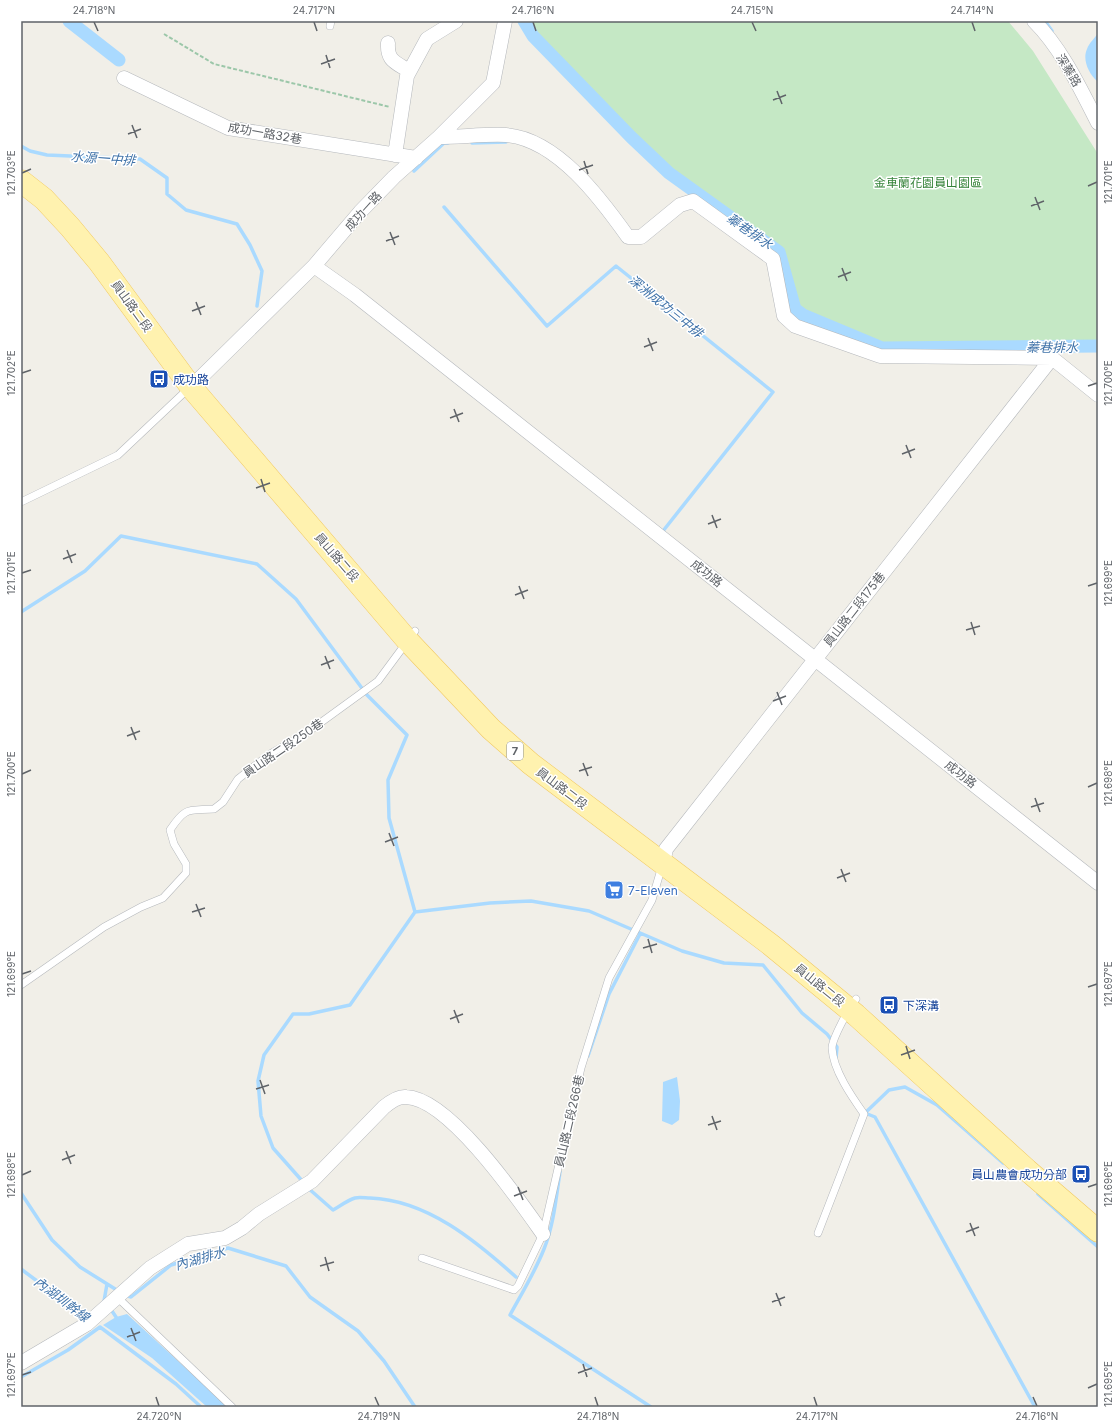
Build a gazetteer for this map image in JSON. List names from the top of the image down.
{
  "streets": {
    "main road": ["員山路二段", "7"],
    "street": [
      "深蓁路",
      "成功一路32巷",
      "成功一路",
      "成功路",
      "員山路二段175巷"
    ],
    "lane": ["員山路二段250巷", "員山路二段266巷"]
  },
  "crossings": [
    ["成功一路32巷", "成功一路"],
    ["成功一路", "員山路二段"],
    ["成功一路", "成功路"],
    ["員山路二段", "員山路二段175巷"],
    ["員山路二段", "員山路二段250巷"],
    ["員山路二段", "員山路二段266巷"],
    ["成功路", "員山路二段175巷"],
    ["員山路二段175巷", "員山路二段266巷"]
  ],
  "water": [
    "水源一中排",
    "蓁巷排水",
    "深洲成功三中排",
    "內湖排水",
    "內湖圳幹線"
  ],
  "parks": ["金車蘭花園員山園區"],
  "places": {
    "bus stop": ["成功路", "下深溝", "員山農會成功分部"],
    "supermarket": ["7-Eleven"]
  },
  "coordinates": [
    "24.718°N",
    "24.717°N",
    "24.716°N",
    "24.715°N",
    "24.714°N",
    "121.703°E",
    "121.701°E",
    "121.702°E",
    "121.700°E",
    "121.699°E",
    "121.698°E",
    "121.697°E",
    "121.696°E",
    "121.695°E",
    "24.720°N",
    "24.719°N"
  ]
}
